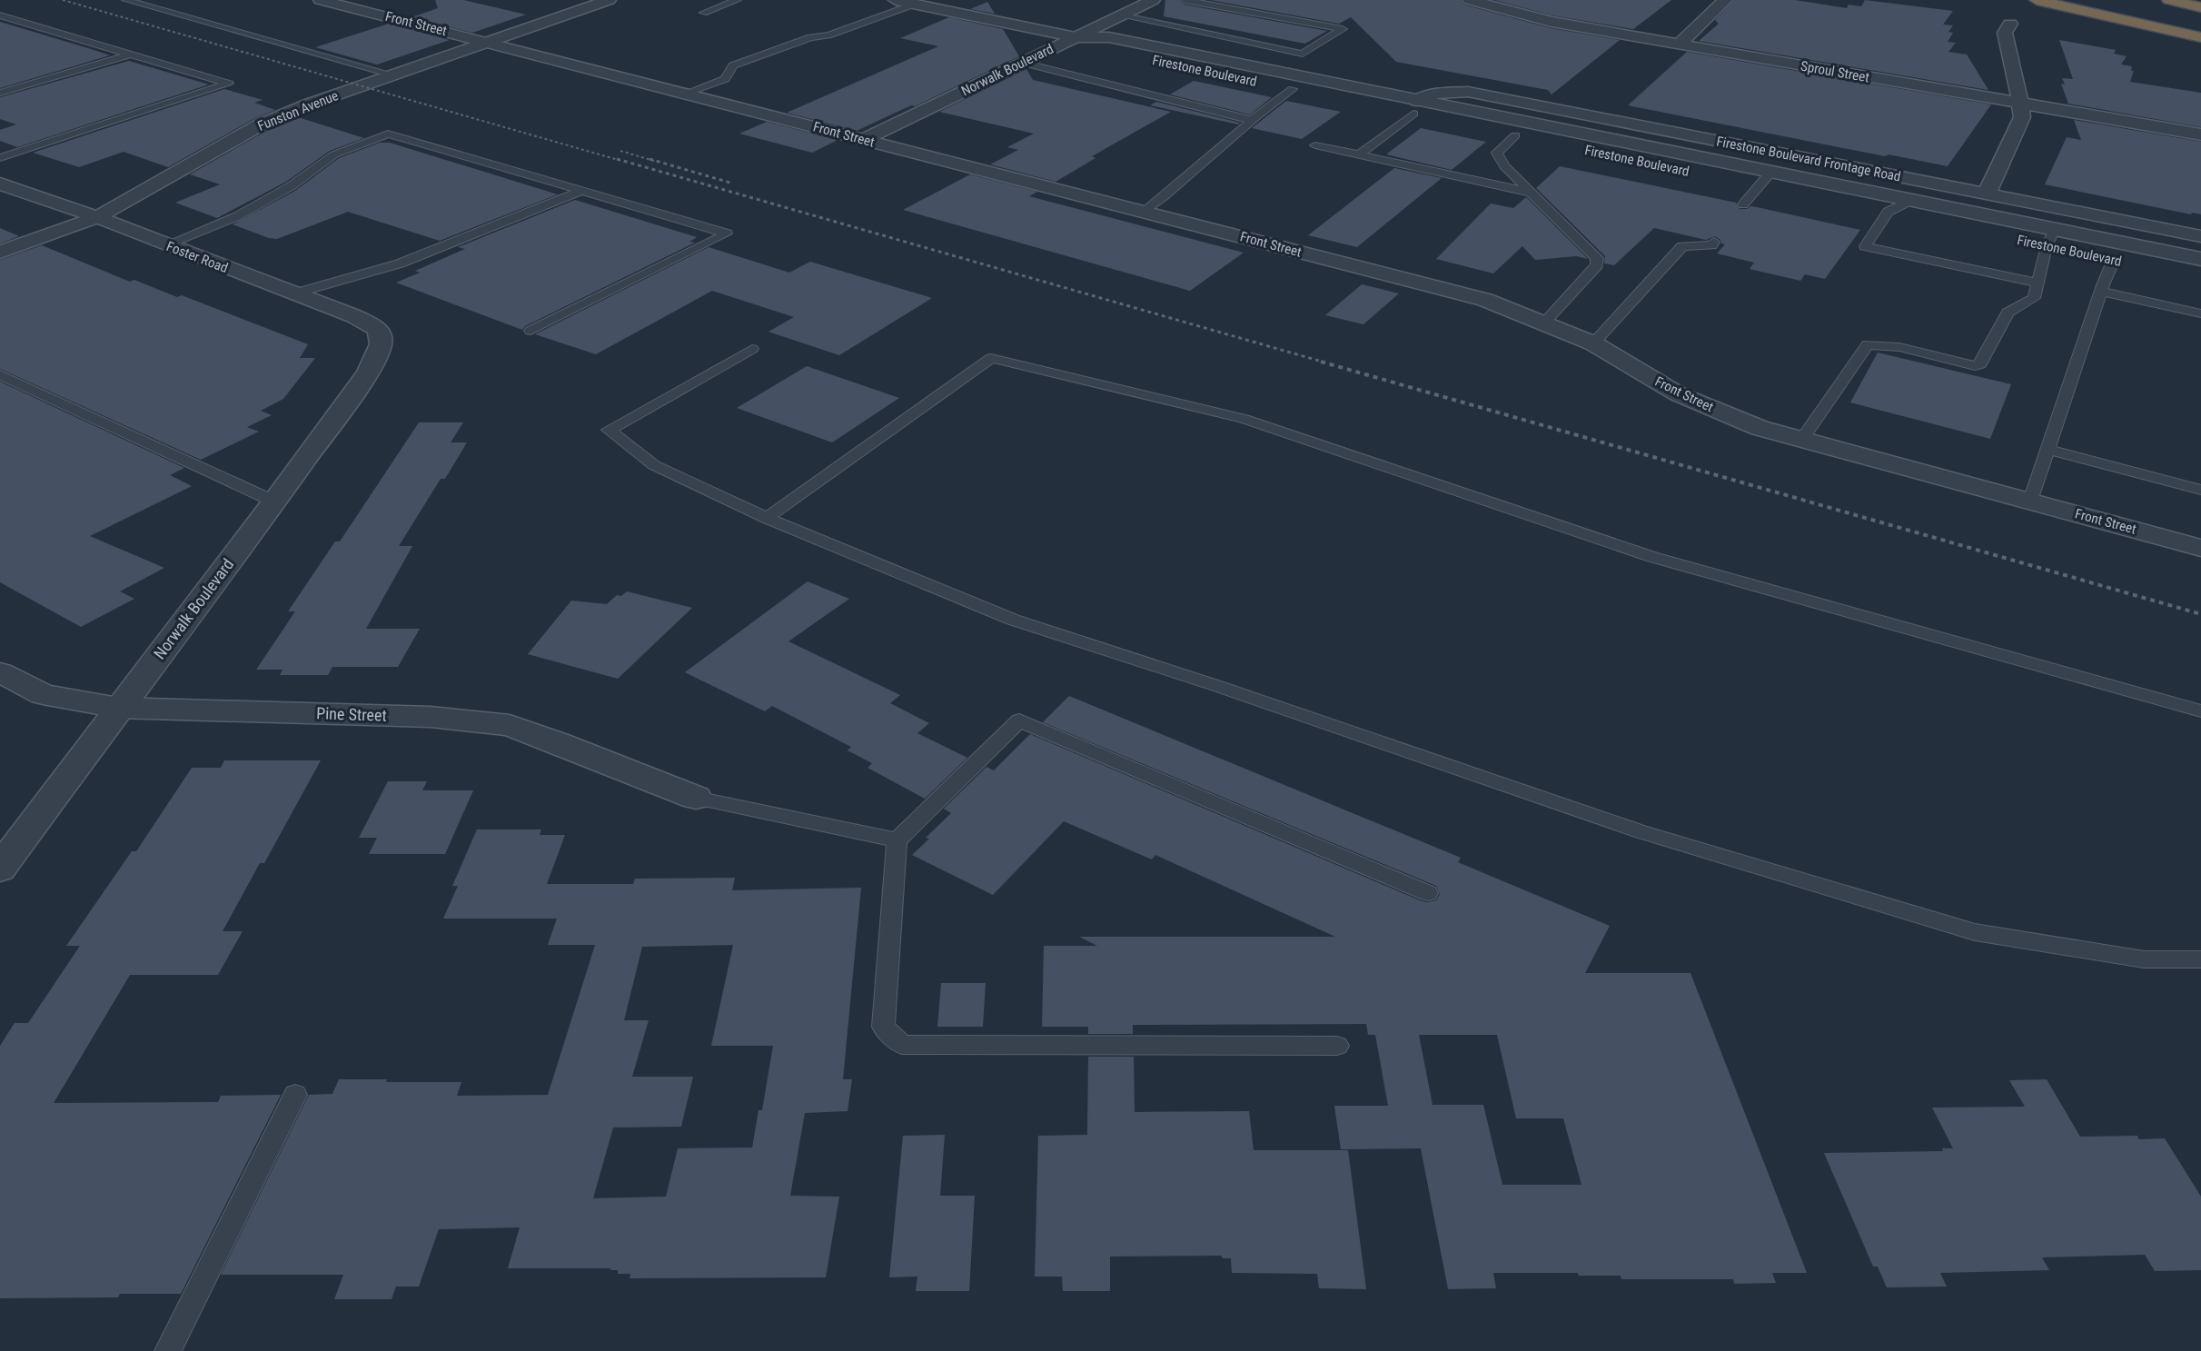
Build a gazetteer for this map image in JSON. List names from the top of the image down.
{
  "streets": {
    "street": [
      "Front Street",
      "Norwalk Boulevard",
      "Firestone Boulevard",
      "Sproul Street",
      "Funston Avenue",
      "Firestone Boulevard Frontage Road",
      "Foster Road",
      "Pine Street"
    ]
  },
  "crossings": [
    ["Front Street", "Norwalk Boulevard"],
    ["Front Street", "Funston Avenue"],
    ["Norwalk Boulevard", "Firestone Boulevard"],
    ["Norwalk Boulevard", "Foster Road"],
    ["Norwalk Boulevard", "Pine Street"],
    ["Firestone Boulevard", "Firestone Boulevard Frontage Road"],
    ["Funston Avenue", "Foster Road"]
  ]
}
